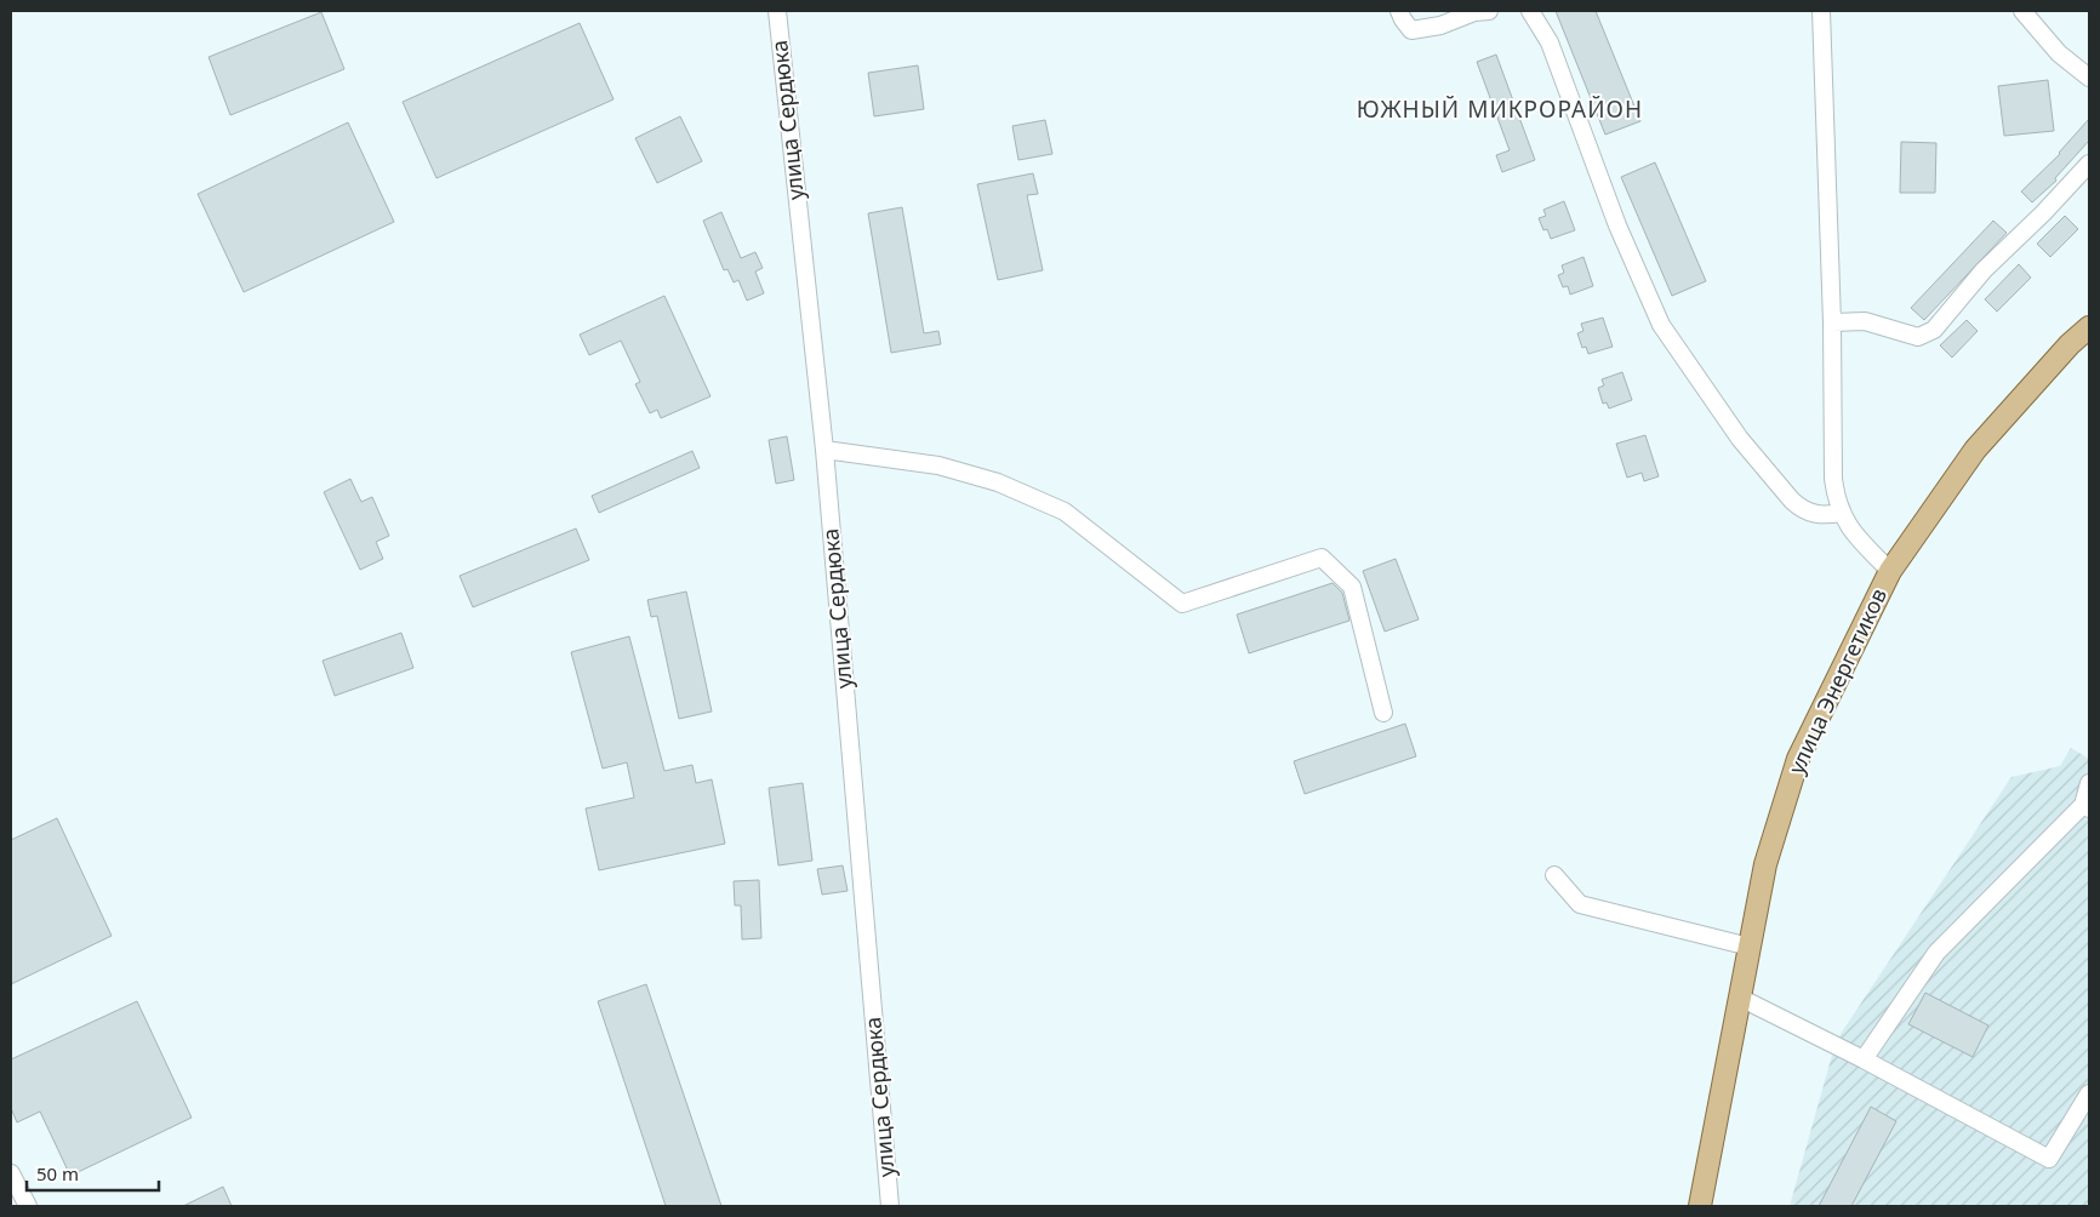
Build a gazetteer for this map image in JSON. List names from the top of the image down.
{
  "streets": {
    "main road": ["улица Энергетиков"],
    "street": ["улица Сердюка"]
  },
  "districts": ["ЮЖНЫЙ МИКРОРАЙОН"],
  "scale_bar": "50 m"
}
